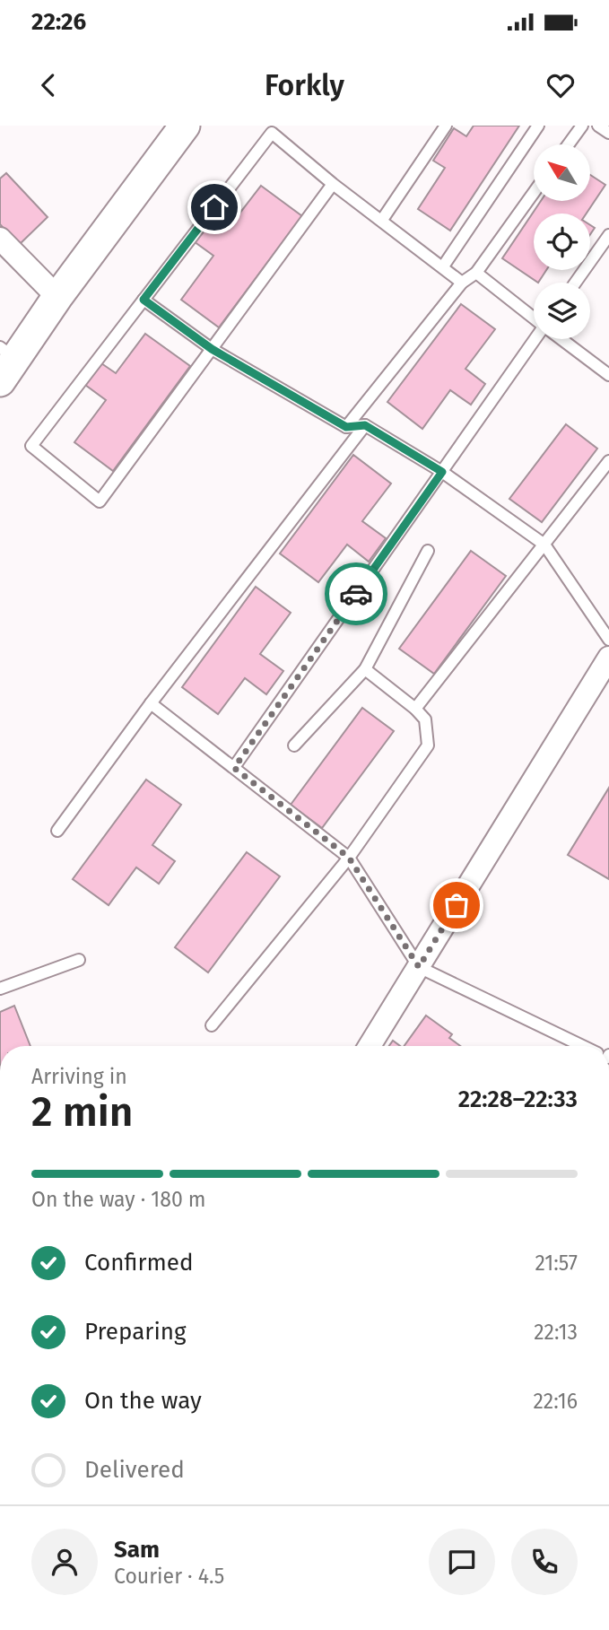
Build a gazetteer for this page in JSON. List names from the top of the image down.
{
  "north": "top left",
  "page": {
    "status": "22:26",
    "header": "Forkly",
    "heading": ["2 min", "Arriving in", "22:28–22:33"],
    "panel": ["Sam", "Courier · 4.5"],
    "bar": "On the way · 180 m",
    "list": [
      ["Confirmed", "21:57"],
      ["Preparing", "22:13"],
      ["On the way", "22:16"],
      "Delivered"
    ]
  }
}
